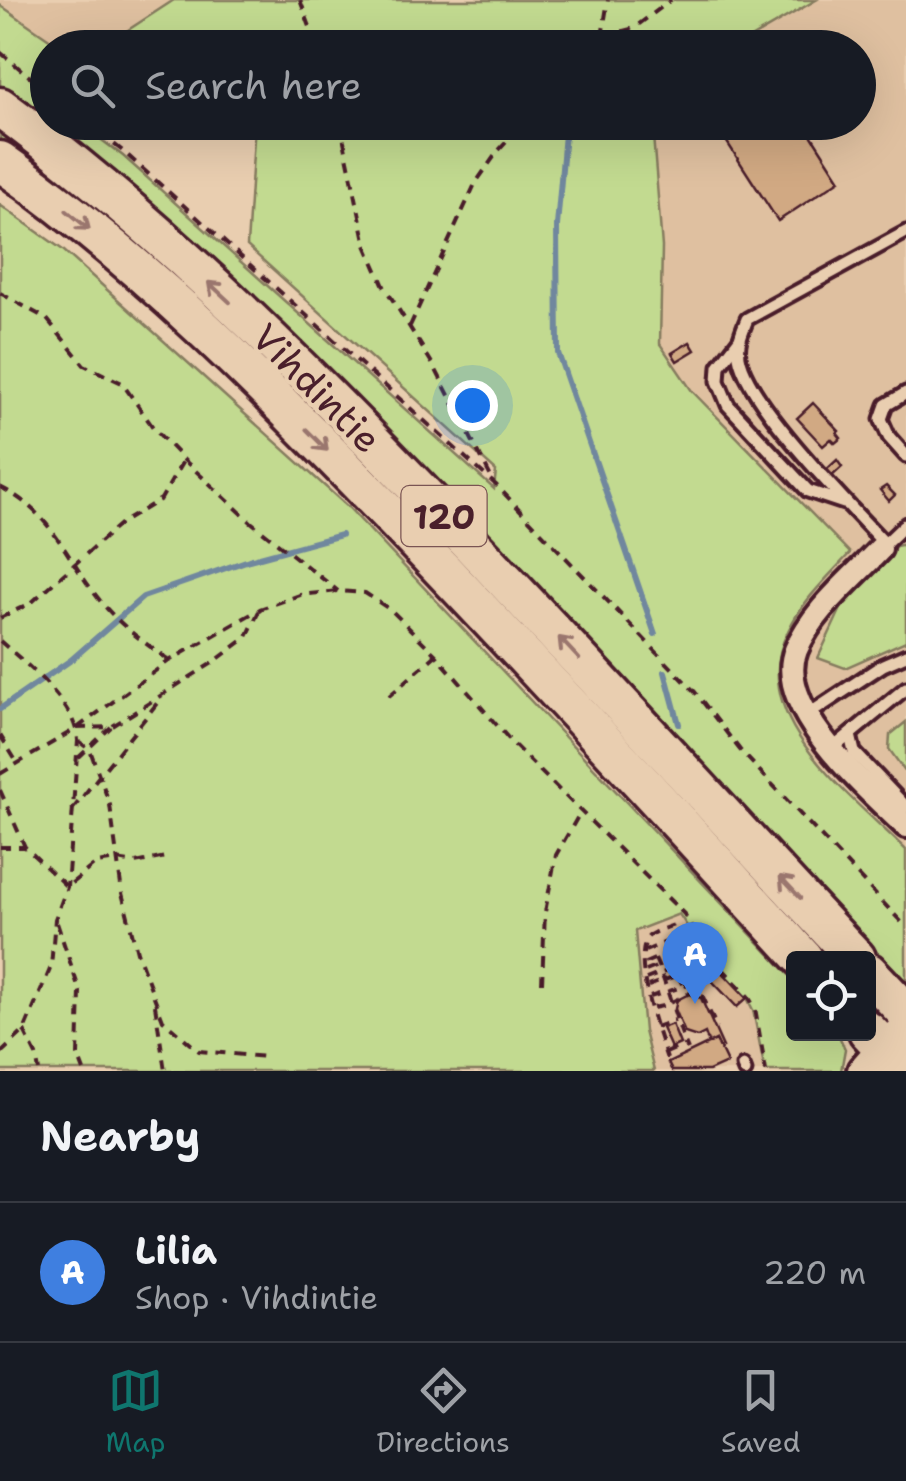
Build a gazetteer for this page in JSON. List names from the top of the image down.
{
  "streets": {
    "main road": ["Vihdintie", "120"]
  },
  "page": {
    "search": "Search here",
    "pins": "A",
    "heading": "Nearby",
    "list": [
      {
        "mark": "A",
        "name": "Lilia",
        "note": "Shop · Vihdintie",
        "value": "220 m"
      }
    ],
    "nav": ["Map", "Directions", "Saved"]
  }
}
